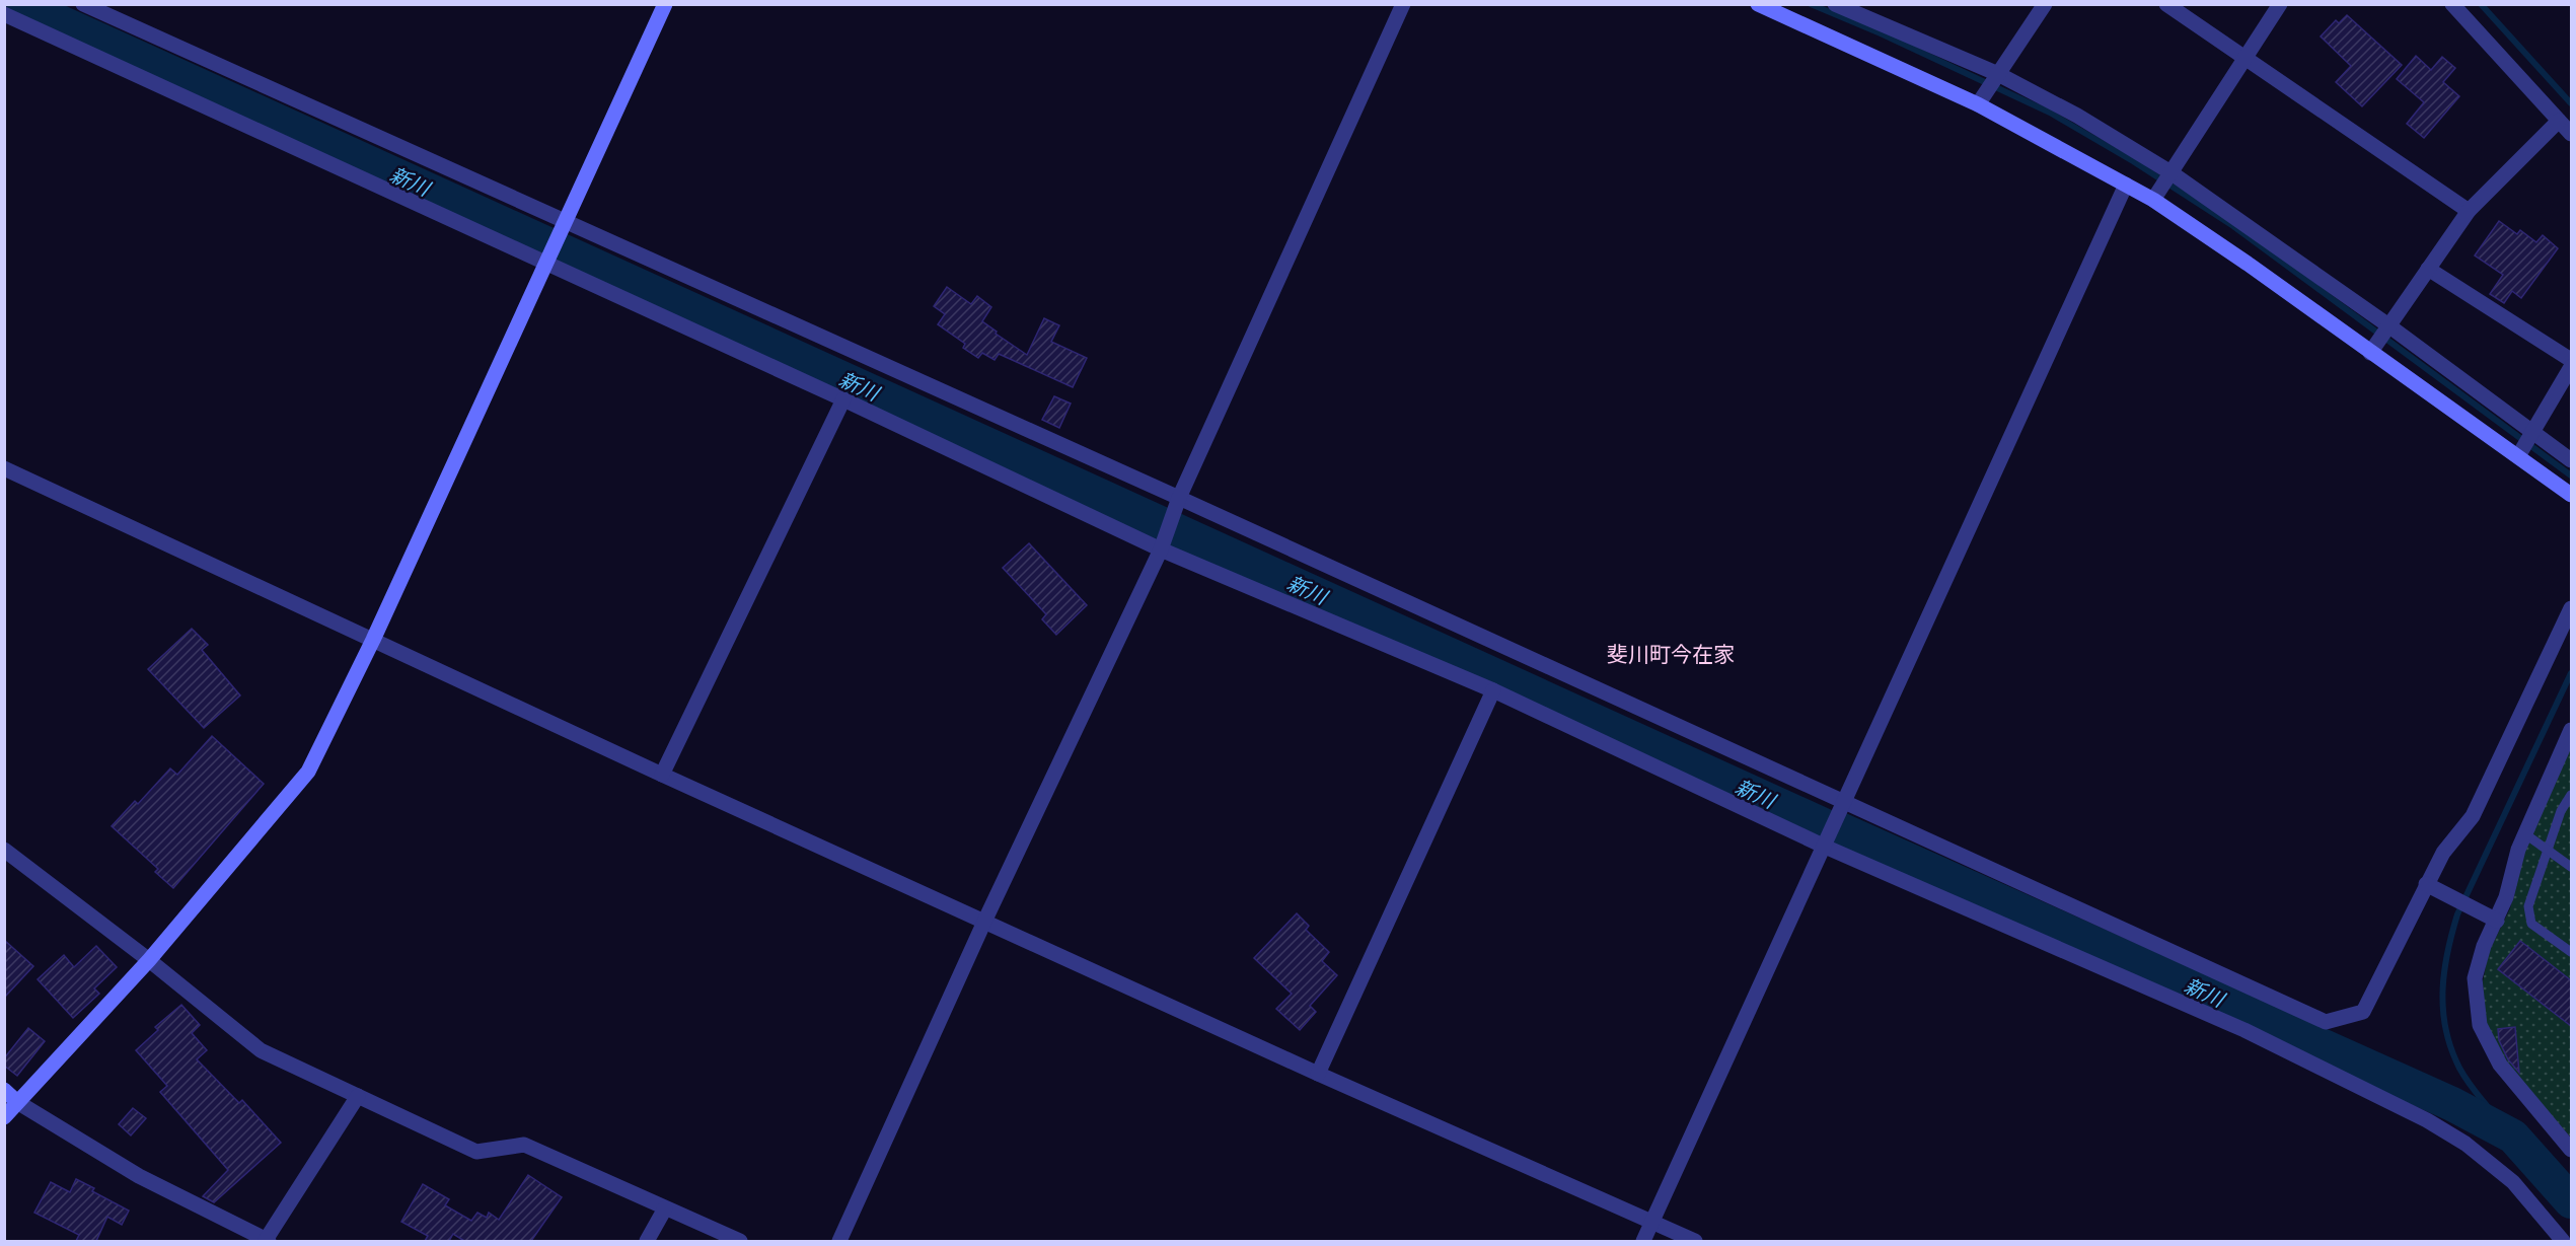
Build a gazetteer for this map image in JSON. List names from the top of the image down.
{
  "districts": ["斐川町今在家"],
  "water": ["新川"]
}
